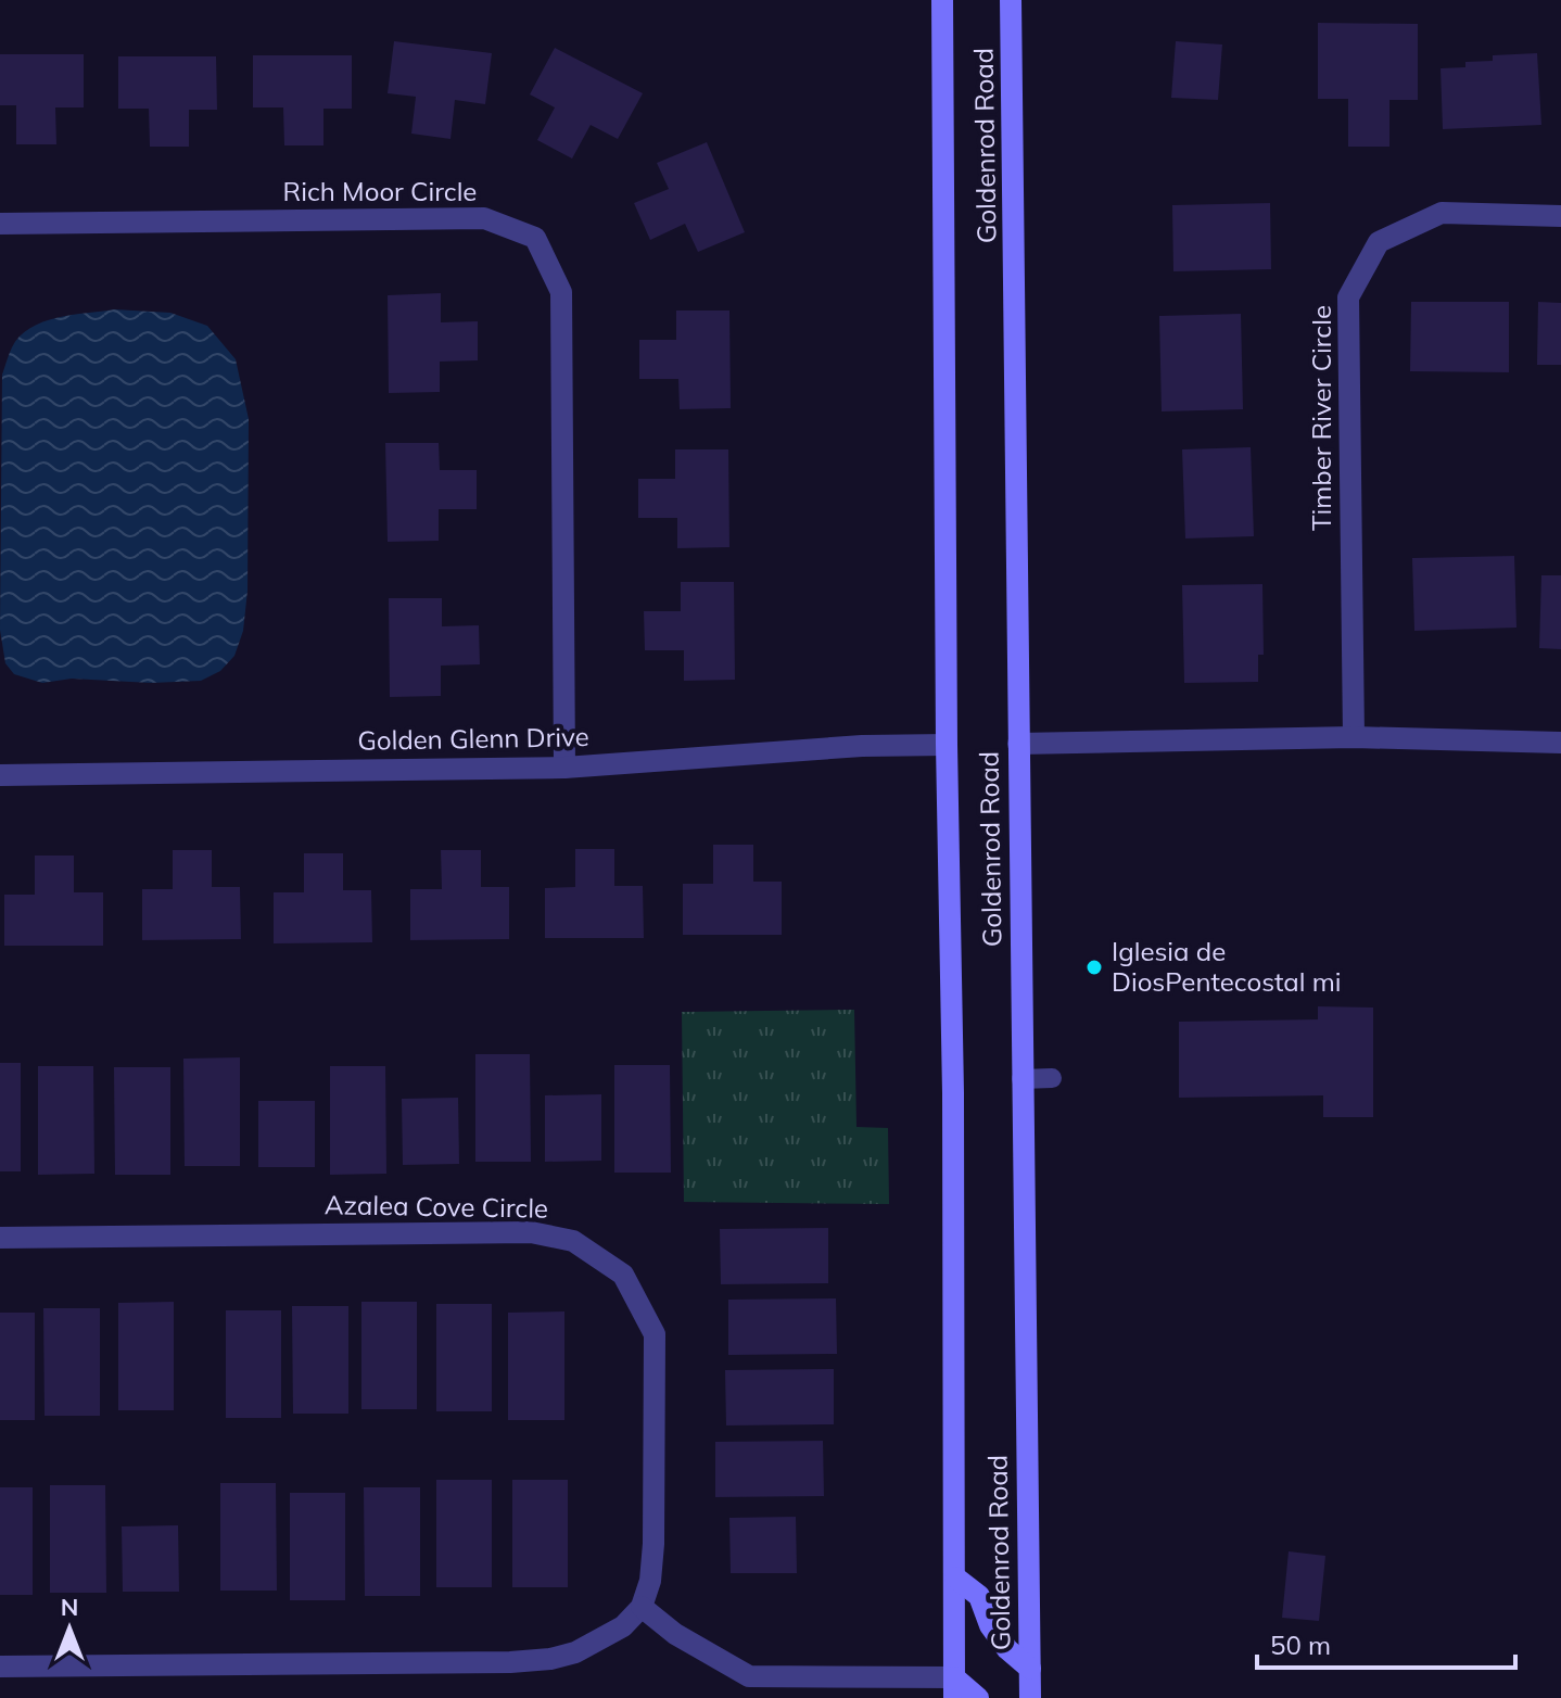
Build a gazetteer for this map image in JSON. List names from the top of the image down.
{
  "streets": {
    "main road": ["Goldenrod Road"],
    "street": [
      "Rich Moor Circle",
      "Timber River Circle",
      "Golden Glenn Drive",
      "Azalea Cove Circle"
    ]
  },
  "crossings": [
    ["Goldenrod Road", "Golden Glenn Drive"],
    ["Rich Moor Circle", "Golden Glenn Drive"]
  ],
  "places": ["Iglesia de DiosPentecostal mi"],
  "scale_bar": "50 m",
  "north": "top"
}
